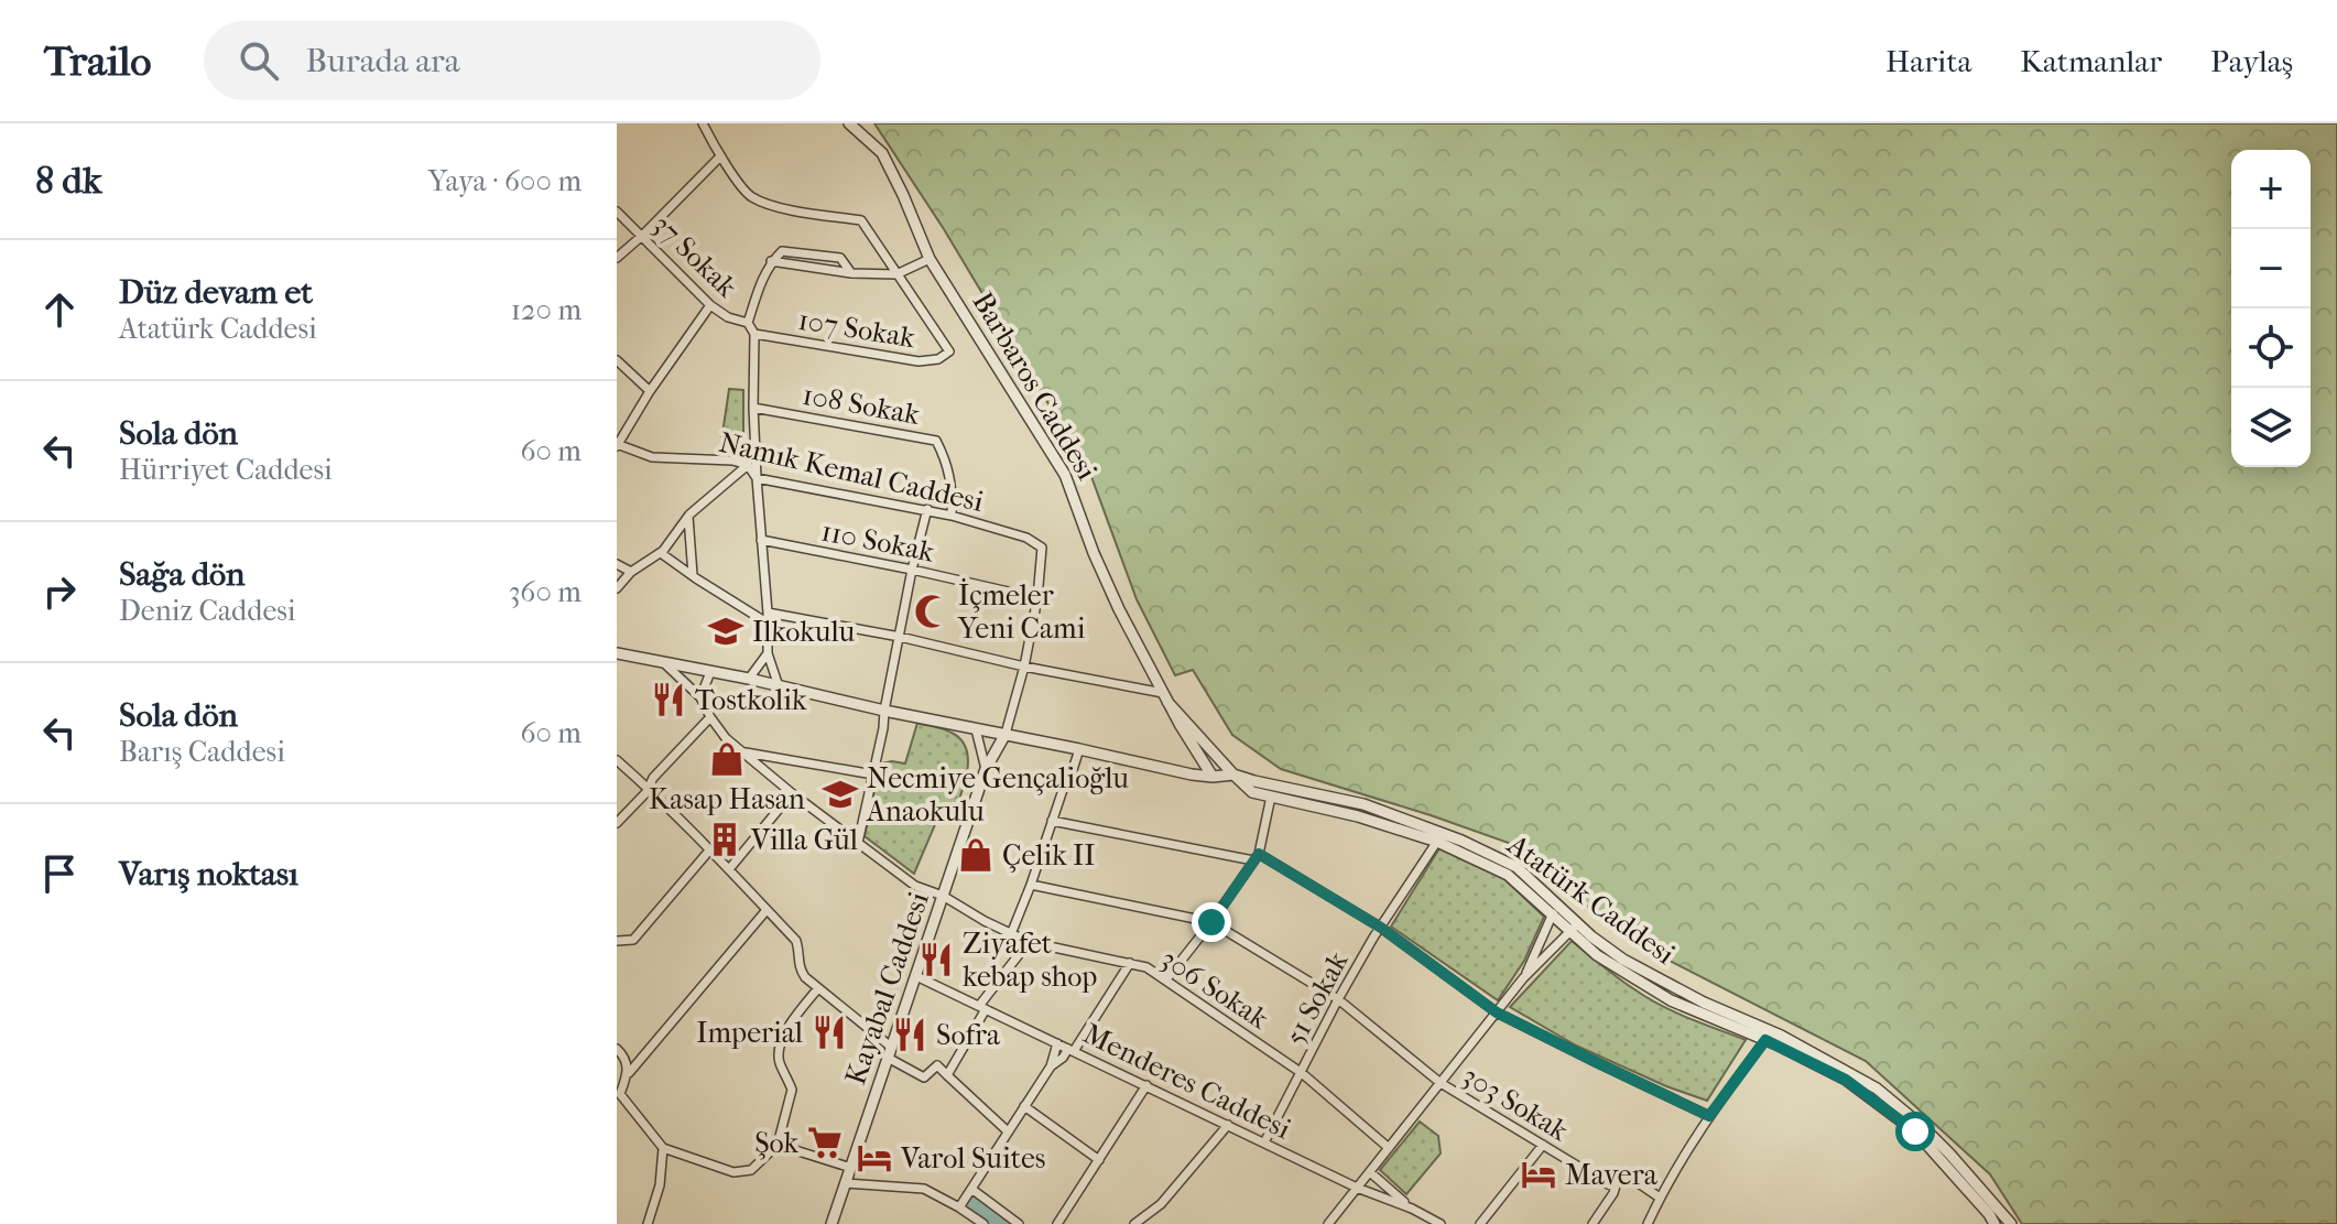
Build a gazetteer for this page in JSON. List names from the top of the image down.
{
  "streets": {
    "street": [
      "37 Sokak",
      "107 Sokak",
      "Barbaros Caddesi",
      "108 Sokak",
      "Namık Kemal Caddesi",
      "110 Sokak",
      "Atatürk Caddesi",
      "Kayabal Caddesi",
      "306 Sokak",
      "51 Sokak",
      "Menderes Caddesi",
      "303 Sokak"
    ]
  },
  "crossings": [
    ["Barbaros Caddesi", "Atatürk Caddesi"],
    ["108 Sokak", "Namık Kemal Caddesi"],
    ["Namık Kemal Caddesi", "110 Sokak"],
    ["Namık Kemal Caddesi", "Atatürk Caddesi"],
    ["Namık Kemal Caddesi", "Kayabal Caddesi"],
    ["Atatürk Caddesi", "Kayabal Caddesi"],
    ["Atatürk Caddesi", "51 Sokak"],
    ["Kayabal Caddesi", "306 Sokak"],
    ["Kayabal Caddesi", "Menderes Caddesi"],
    ["306 Sokak", "51 Sokak"],
    ["51 Sokak", "Menderes Caddesi"],
    ["51 Sokak", "303 Sokak"]
  ],
  "places": {
    "mosque": ["İçmeler Yeni Cami"],
    "school or university": ["Ilkokulu", "Necmiye Gençalioğlu Anaokulu"],
    "restaurant": [
      "Tostkolik",
      "Ziyafet kebap shop",
      "Imperial",
      "Sofra"
    ],
    "shop": ["Kasap Hasan", "Çelik II"],
    "building": ["Villa Gül"],
    "supermarket": ["Şok"],
    "hotel": ["Varol Suites", "Mavera"]
  },
  "page": {
    "header": "Trailo",
    "search": "Burada ara",
    "nav": ["Harita", "Katmanlar", "Paylaş"],
    "heading": ["8 dk", "Yaya · 600 m"],
    "map_buttons": ["+", "−"],
    "list": [
      ["Düz devam et", "Atatürk Caddesi", "120 m"],
      ["Sola dön", "Hürriyet Caddesi", "60 m"],
      ["Sağa dön", "Deniz Caddesi", "360 m"],
      ["Sola dön", "Barış Caddesi", "60 m"],
      "Varış noktası"
    ]
  }
}
